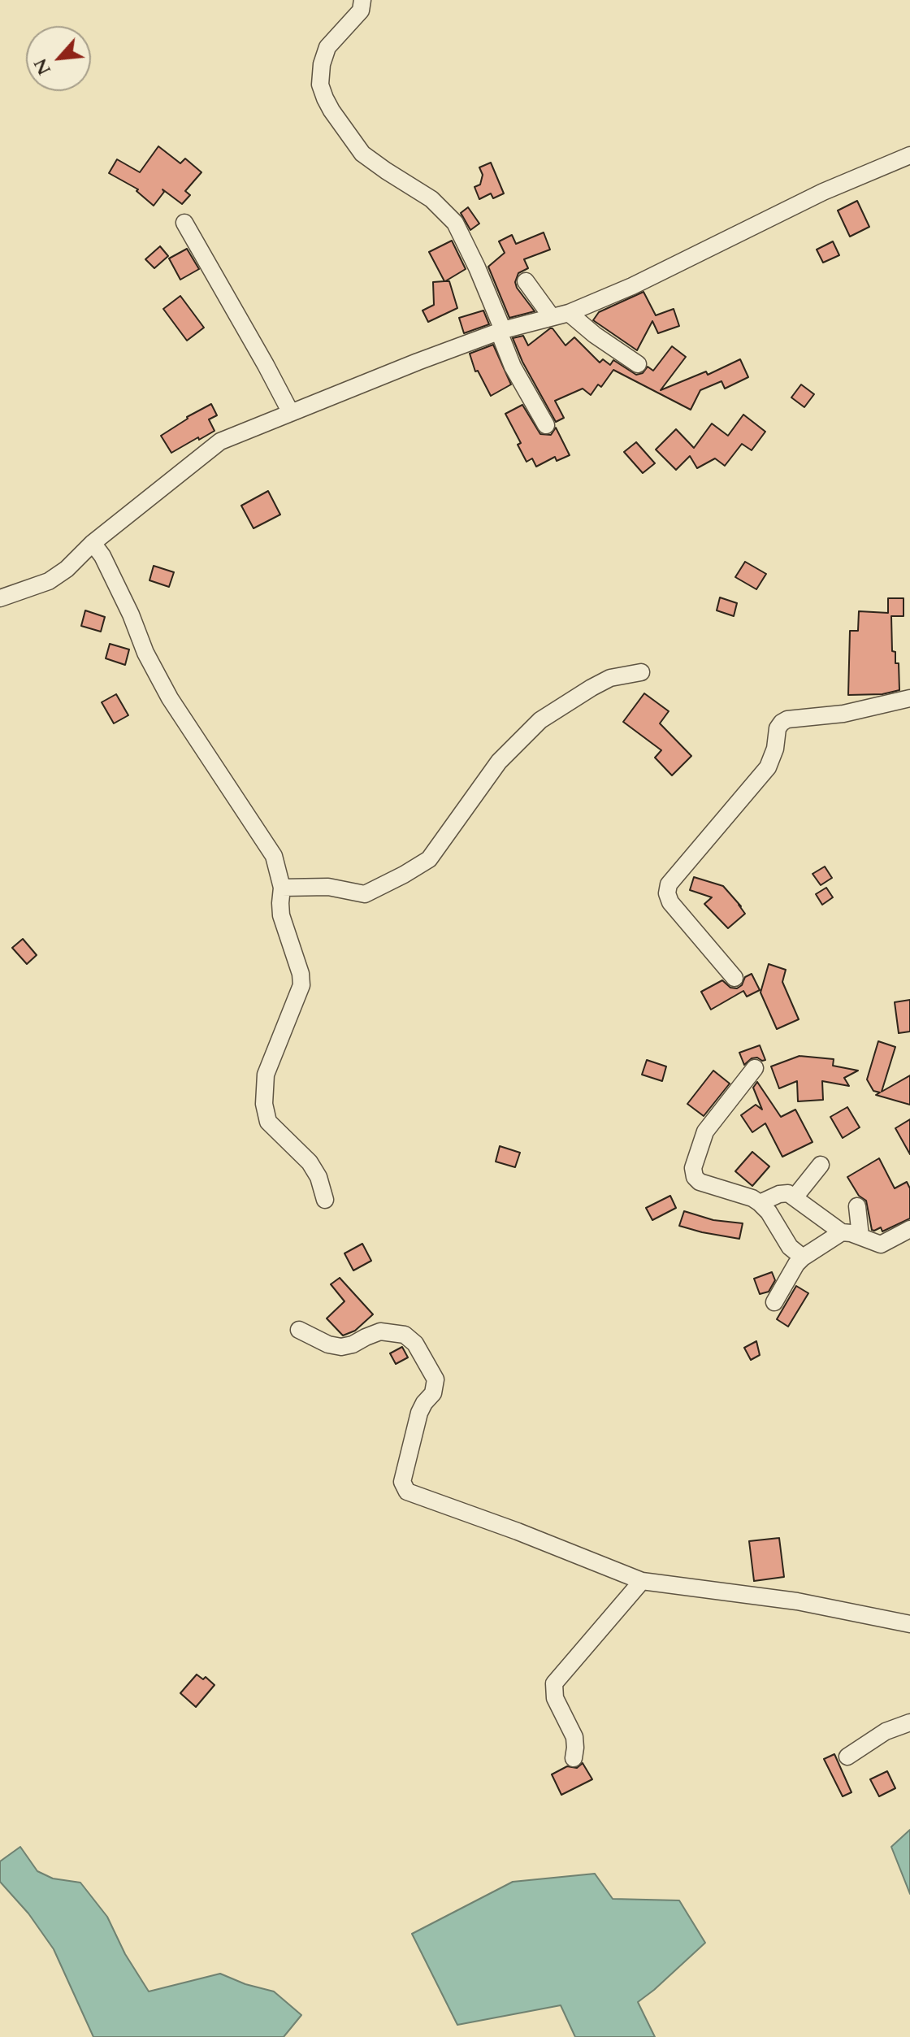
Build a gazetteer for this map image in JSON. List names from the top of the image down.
{
  "north": "bottom left"
}
